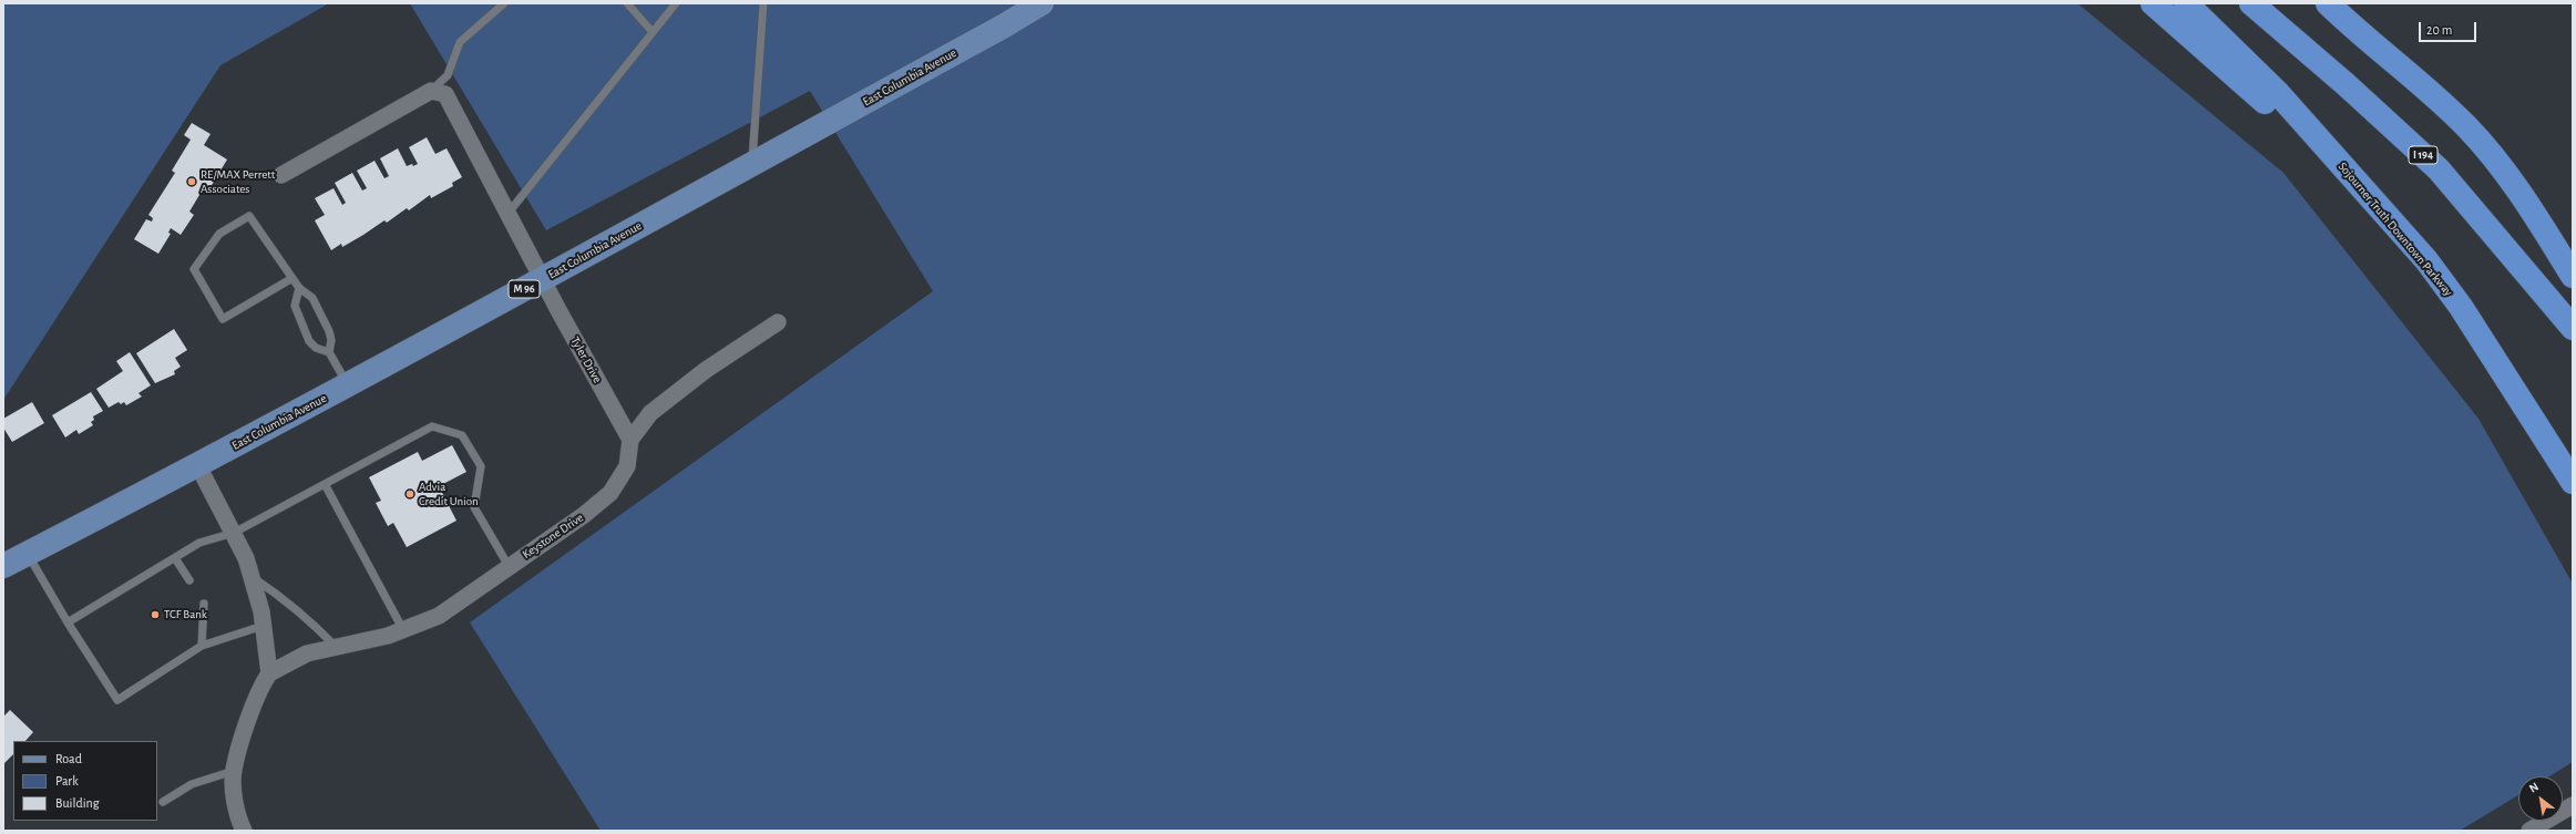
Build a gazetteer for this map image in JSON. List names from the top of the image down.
{
  "streets": {
    "highway": ["I 194", "Sojourner Truth Downtown Parkway"],
    "main road": ["East Columbia Avenue", "M 96"],
    "street": ["Tyler Drive", "Keystone Drive"]
  },
  "crossings": [
    ["East Columbia Avenue", "Tyler Drive"],
    ["Tyler Drive", "Keystone Drive"]
  ],
  "places": ["RE/MAX Perrett Associates", "Advia Credit Union", "TCF Bank"],
  "legend": ["Road", "Park", "Building"],
  "scale_bar": "20 m",
  "north": "top left"
}
